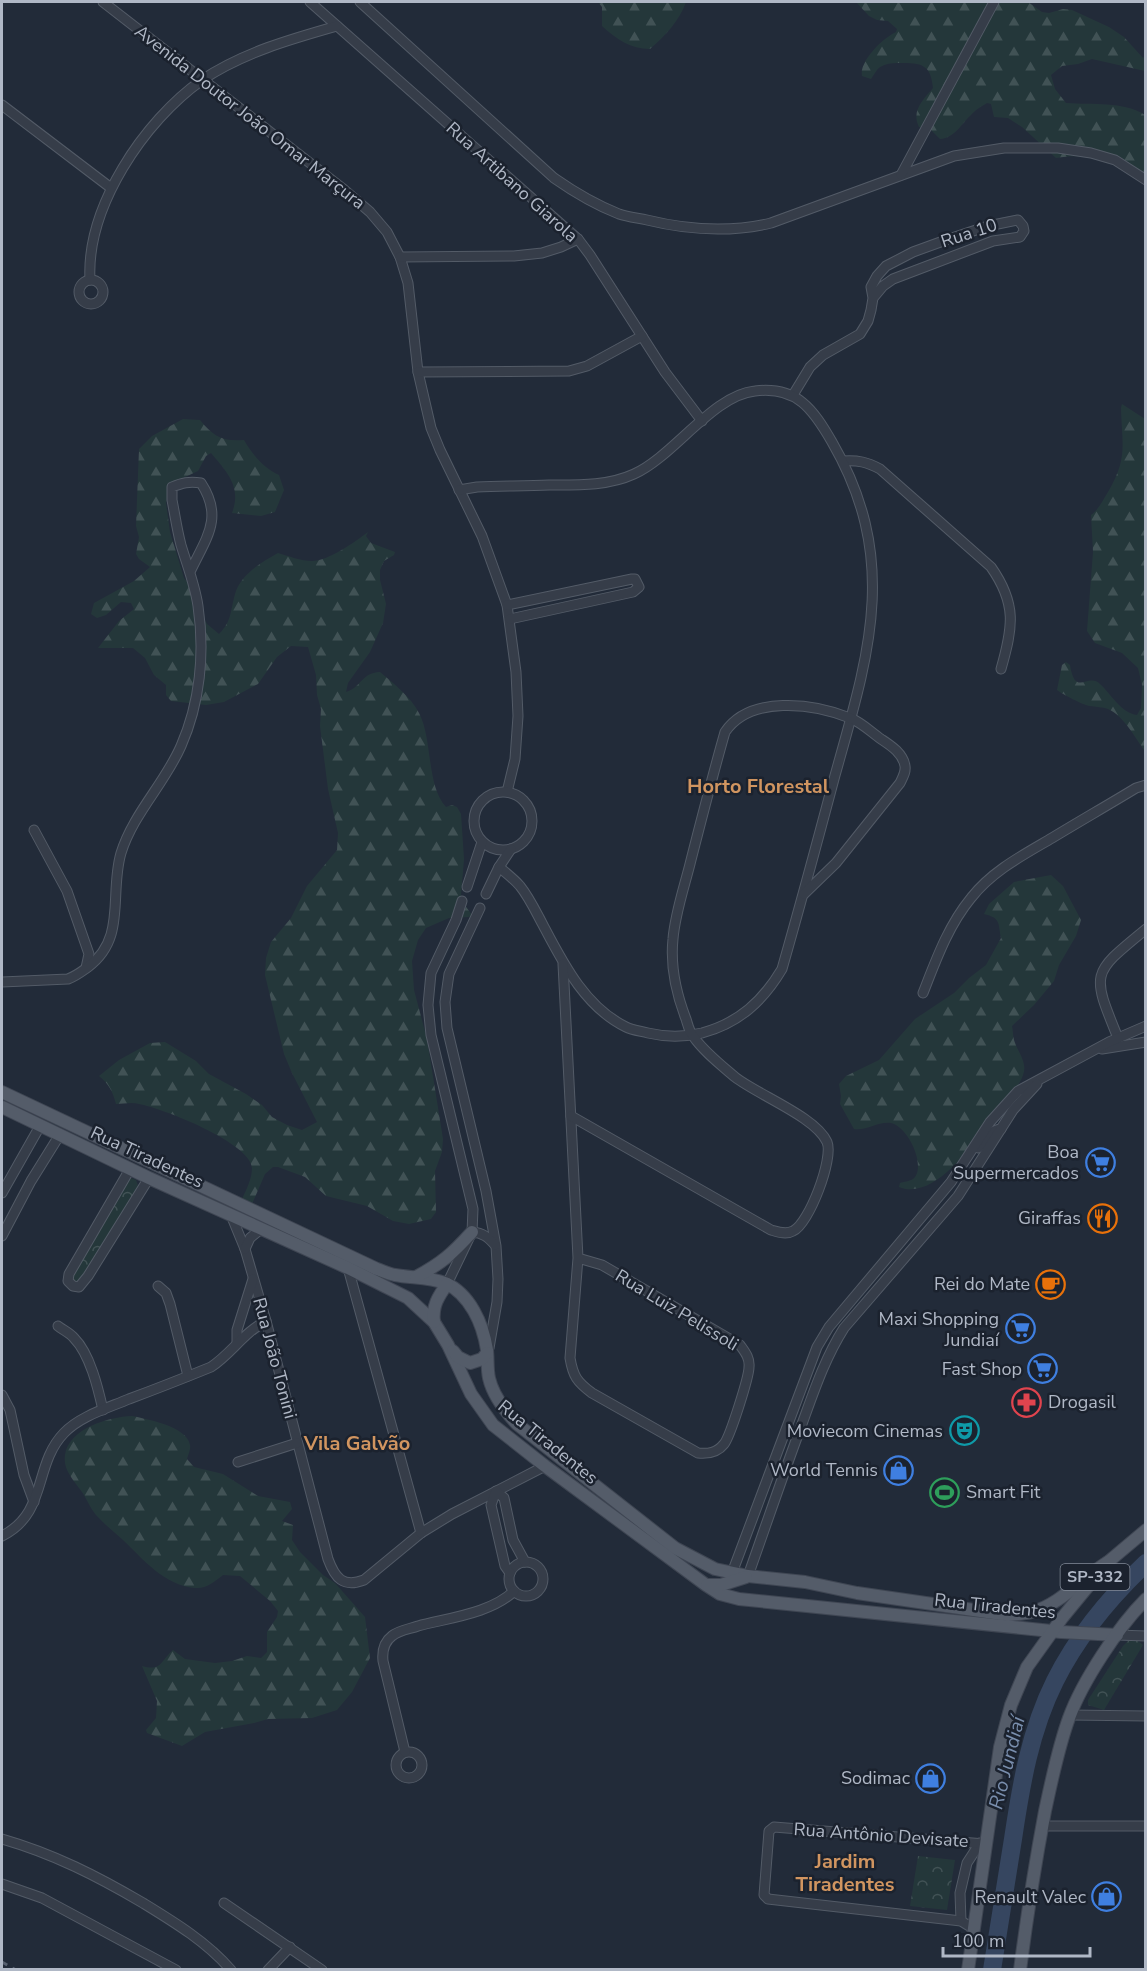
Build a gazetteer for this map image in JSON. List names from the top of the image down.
{
  "streets": {
    "main road": ["Rua Tiradentes", "SP-332"],
    "street": [
      "Avenida Doutor João Omar Marçura",
      "Rua Artibano Giarola",
      "Rua 10",
      "Rua Luiz Pelissoli",
      "Rua João Tonini",
      "Rua Antônio Devisate"
    ]
  },
  "crossings": [
    ["Rua Tiradentes", "Rua João Tonini"],
    ["Rua Tiradentes", "SP-332"],
    ["SP-332", "Rua Antônio Devisate"]
  ],
  "districts": ["Horto Florestal", "Vila Galvão", "Jardim Tiradentes"],
  "water": ["Rio Jundiaí"],
  "places": {
    "supermarket": ["Boa Supermercados", "Maxi Shopping Jundiaí", "Fast Shop"],
    "restaurant": ["Giraffas"],
    "cafe": ["Rei do Mate"],
    "pharmacy": ["Drogasil"],
    "theatre": ["Moviecom Cinemas"],
    "shop": ["World Tennis", "Sodimac", "Renault Valec"],
    "sports": ["Smart Fit"]
  },
  "scale_bar": "100 m"
}
